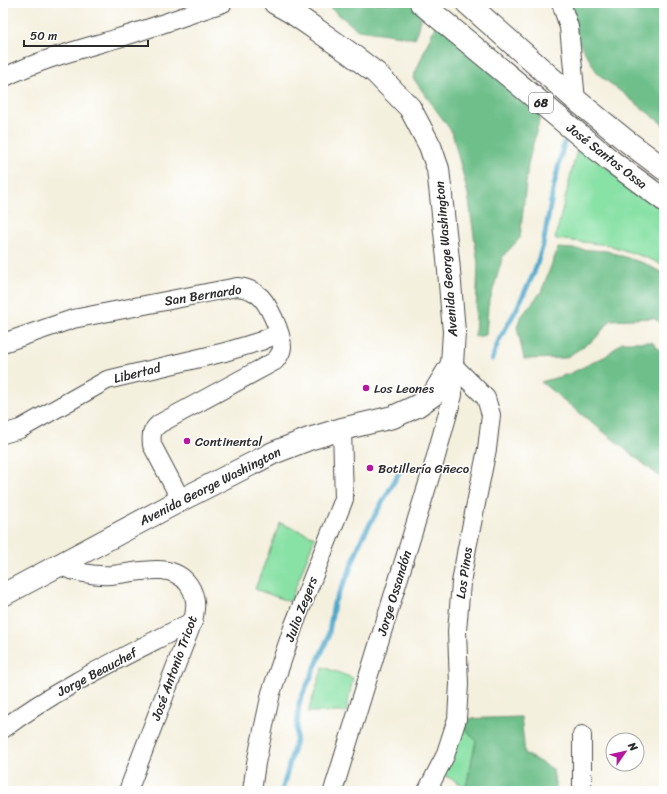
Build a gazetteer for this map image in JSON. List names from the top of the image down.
{
  "streets": {
    "main road": ["68", "José Santos Ossa", "Avenida George Washington"],
    "street": [
      "San Bernardo",
      "Libertad",
      "Los Pinos",
      "Jorge Ossandón",
      "Julio Zegers",
      "José Antonio Tricot",
      "Jorge Beauchef"
    ]
  },
  "crossings": [
    ["Avenida George Washington", "San Bernardo"],
    ["Avenida George Washington", "Los Pinos"],
    ["Avenida George Washington", "Jorge Ossandón"],
    ["Avenida George Washington", "Julio Zegers"],
    ["Avenida George Washington", "José Antonio Tricot"],
    ["San Bernardo", "Libertad"],
    ["Los Pinos", "Jorge Ossandón"],
    ["José Antonio Tricot", "Jorge Beauchef"]
  ],
  "places": ["Los Leones", "Continental", "Botillería Gñeco"],
  "scale_bar": "50 m",
  "north": "top right"
}
